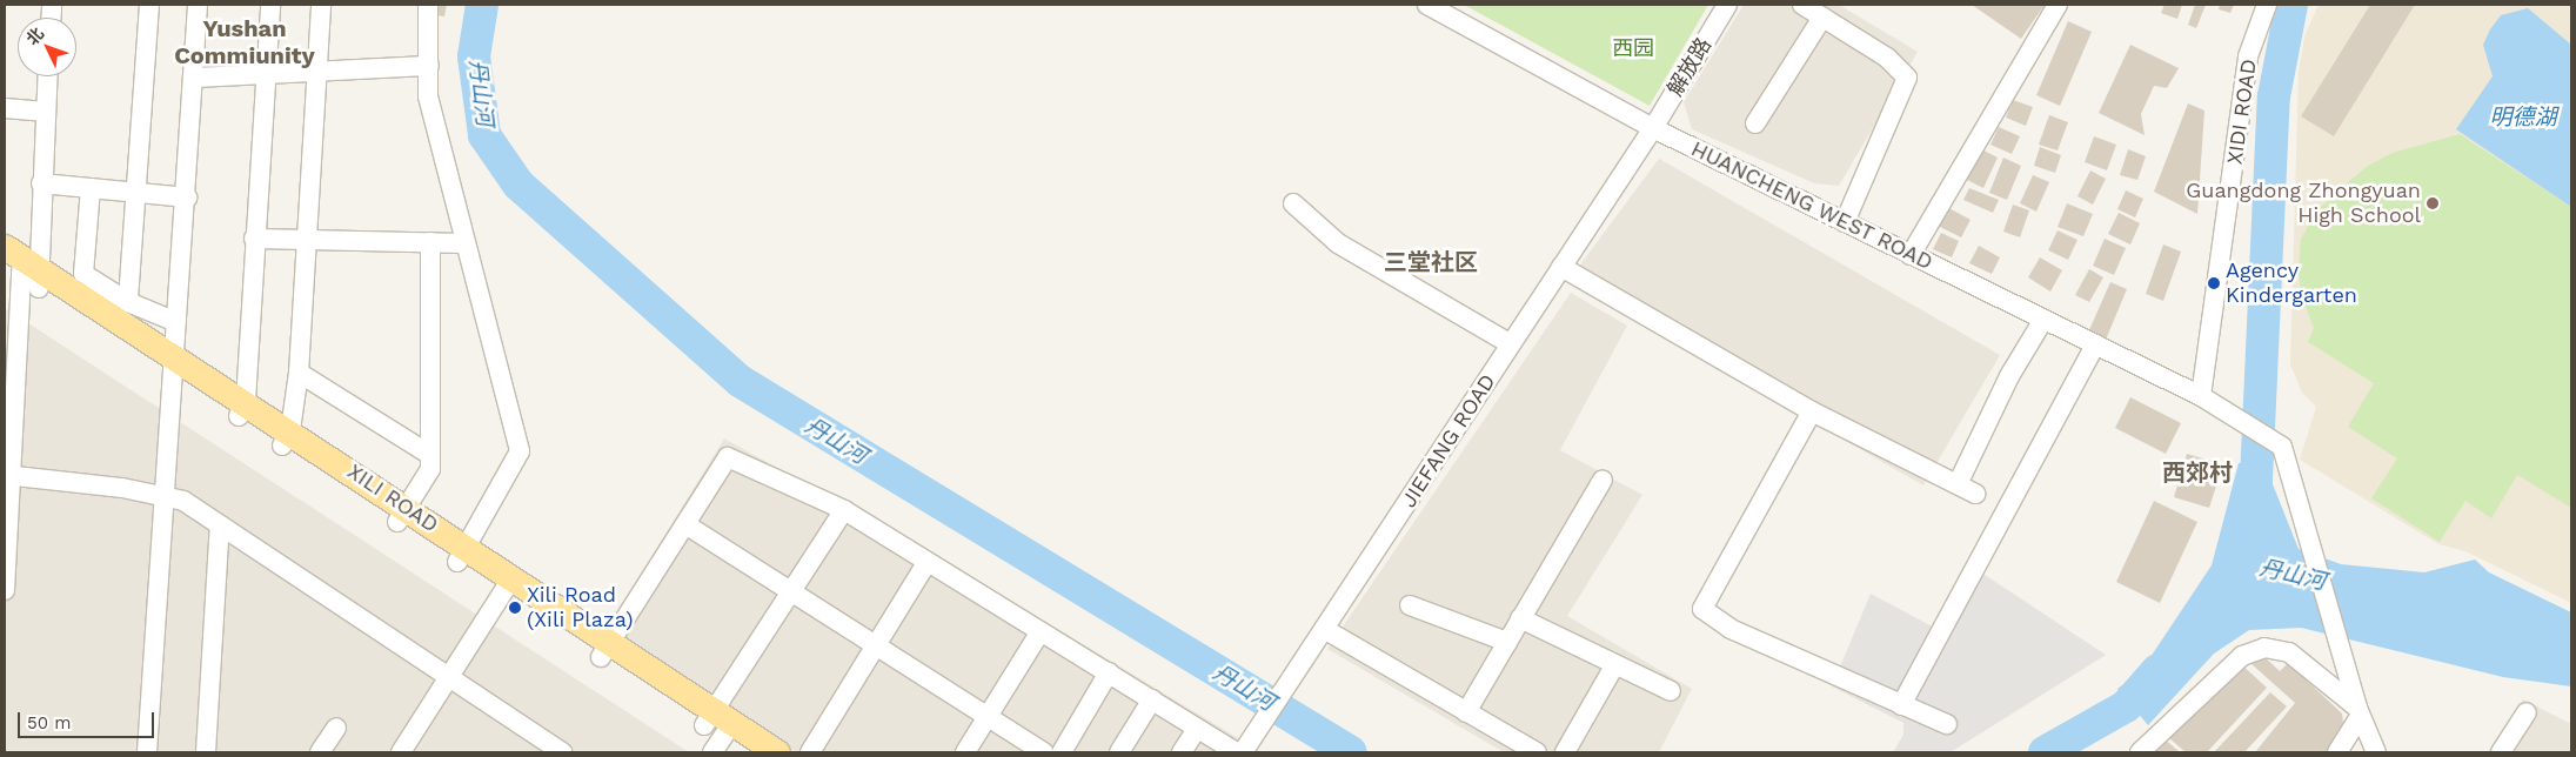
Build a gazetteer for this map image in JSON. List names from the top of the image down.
{
  "streets": {
    "main road": ["XILI ROAD"],
    "street": [
      "解放路",
      "XIDI ROAD",
      "HUANCHENG WEST ROAD",
      "JIEFANG ROAD"
    ]
  },
  "crossings": [
    ["解放路", "HUANCHENG WEST ROAD"],
    ["解放路", "JIEFANG ROAD"],
    ["XIDI ROAD", "HUANCHENG WEST ROAD"],
    ["HUANCHENG WEST ROAD", "JIEFANG ROAD"]
  ],
  "districts": ["Yushan Commiunity", "三堂社区", "西郊村"],
  "water": ["丹山河", "明德湖"],
  "parks": ["西园"],
  "places": ["Guangdong Zhongyuan High School", "Agency Kindergarten", "Xili Road (Xili Plaza)"],
  "scale_bar": "50 m",
  "north": "top left"
}
